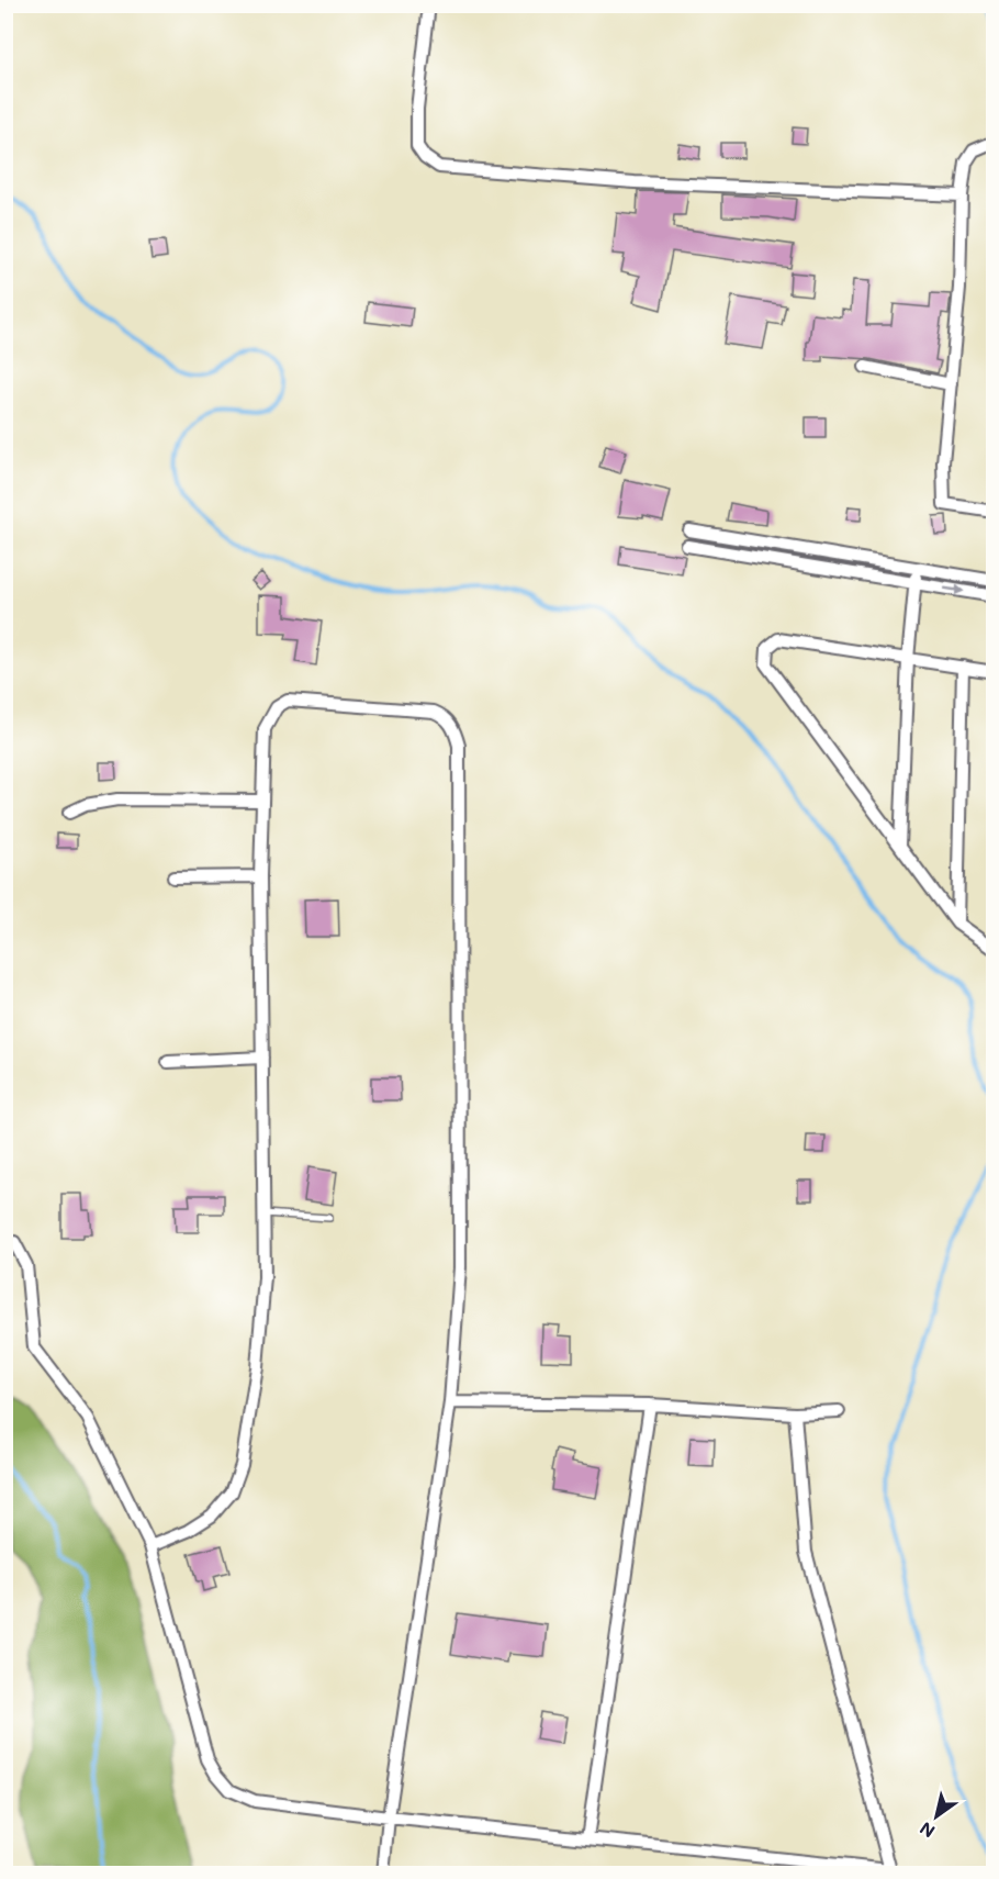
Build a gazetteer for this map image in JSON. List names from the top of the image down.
{
  "north": "bottom left"
}
